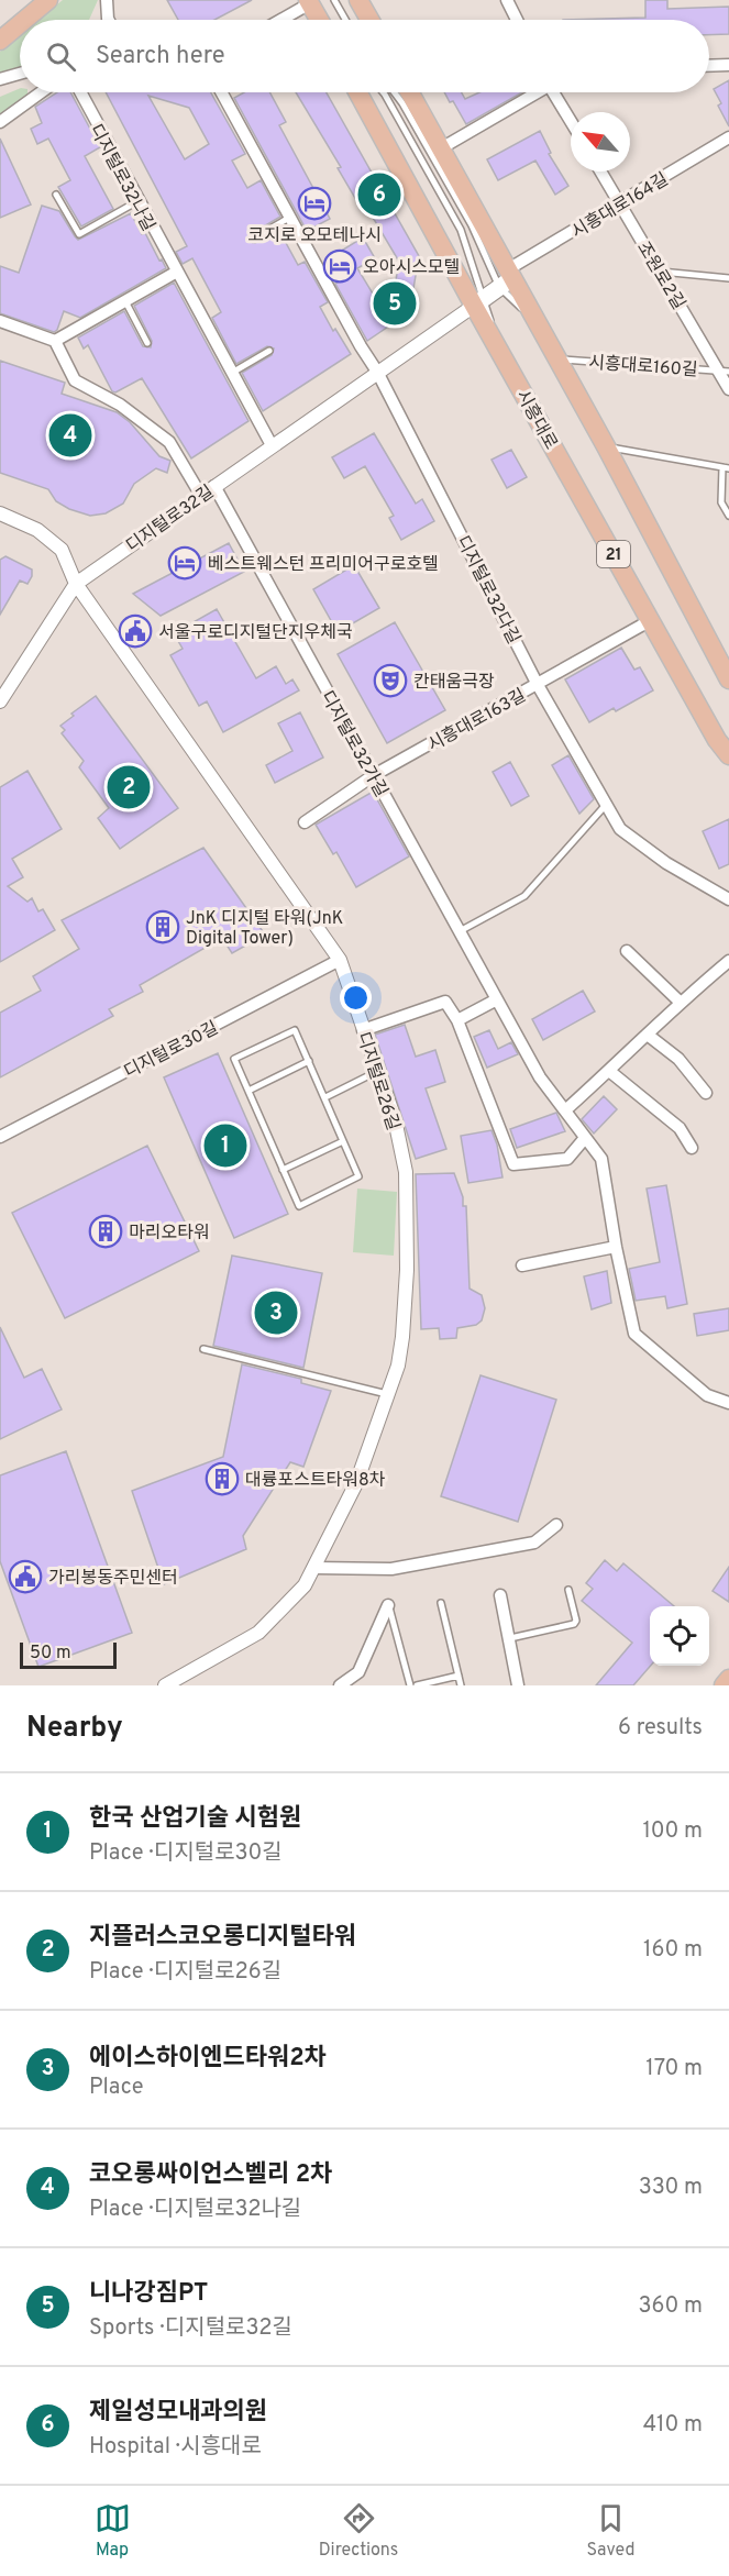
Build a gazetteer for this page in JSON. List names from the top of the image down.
{
  "streets": {
    "main road": ["시흥대로", "디지털로32길", "21"],
    "street": [
      "디지털로32나길",
      "시흥대로164길",
      "조원로2길",
      "디지털로32다길",
      "시흥대로163길",
      "디지털로32가길",
      "디지털로30길",
      "디지털로26길"
    ],
    "lane": ["시흥대로160길"]
  },
  "crossings": [
    ["디지털로32나길", "디지털로32길"],
    ["시흥대로164길", "조원로2길"],
    ["시흥대로164길", "디지털로32길"],
    ["시흥대로164길", "21"],
    ["조원로2길", "시흥대로160길"],
    ["시흥대로160길", "21"],
    ["시흥대로", "디지털로32길"],
    ["시흥대로", "시흥대로163길"],
    ["디지털로32길", "21"],
    ["디지털로32길", "디지털로32다길"],
    ["디지털로32길", "디지털로32가길"],
    ["디지털로32길", "디지털로26길"],
    ["디지털로32다길", "시흥대로163길"],
    ["시흥대로163길", "디지털로32가길"],
    ["디지털로30길", "디지털로26길"]
  ],
  "places": {
    "hotel": ["코지로 오모테나시", "오아시스모텔", "베스트웨스턴 프리미어구로호텔"],
    "public building": ["서울구로디지털단지우체국", "가리봉동주민센터"],
    "theatre": ["칸태움극장"],
    "building": ["JnK 디지털 타워(JnK Digital Tower)", "마리오타워", "대륭포스트타워8차"]
  },
  "scale_bar": "50 m",
  "north": "top left",
  "page": {
    "search": "Search here",
    "pins": [
      "6",
      "5",
      "4",
      "2",
      "1",
      "3"
    ],
    "scale": "50 m",
    "heading": ["Nearby", "6 results"],
    "list": [
      {
        "mark": "1",
        "name": "한국 산업기술 시험원",
        "note": "Place · 디지털로30길",
        "value": "100 m"
      },
      {
        "mark": "2",
        "name": "지플러스코오롱디지털타워",
        "note": "Place · 디지털로26길",
        "value": "160 m"
      },
      {
        "mark": "3",
        "name": "에이스하이엔드타워2차",
        "note": "Place",
        "value": "170 m"
      },
      {
        "mark": "4",
        "name": "코오롱싸이언스벨리 2차",
        "note": "Place · 디지털로32나길",
        "value": "330 m"
      },
      {
        "mark": "5",
        "name": "니나강짐PT",
        "note": "Sports · 디지털로32길",
        "value": "360 m"
      },
      {
        "mark": "6",
        "name": "제일성모내과의원",
        "note": "Hospital · 시흥대로",
        "value": "410 m"
      }
    ],
    "nav": ["Map", "Directions", "Saved"]
  }
}
